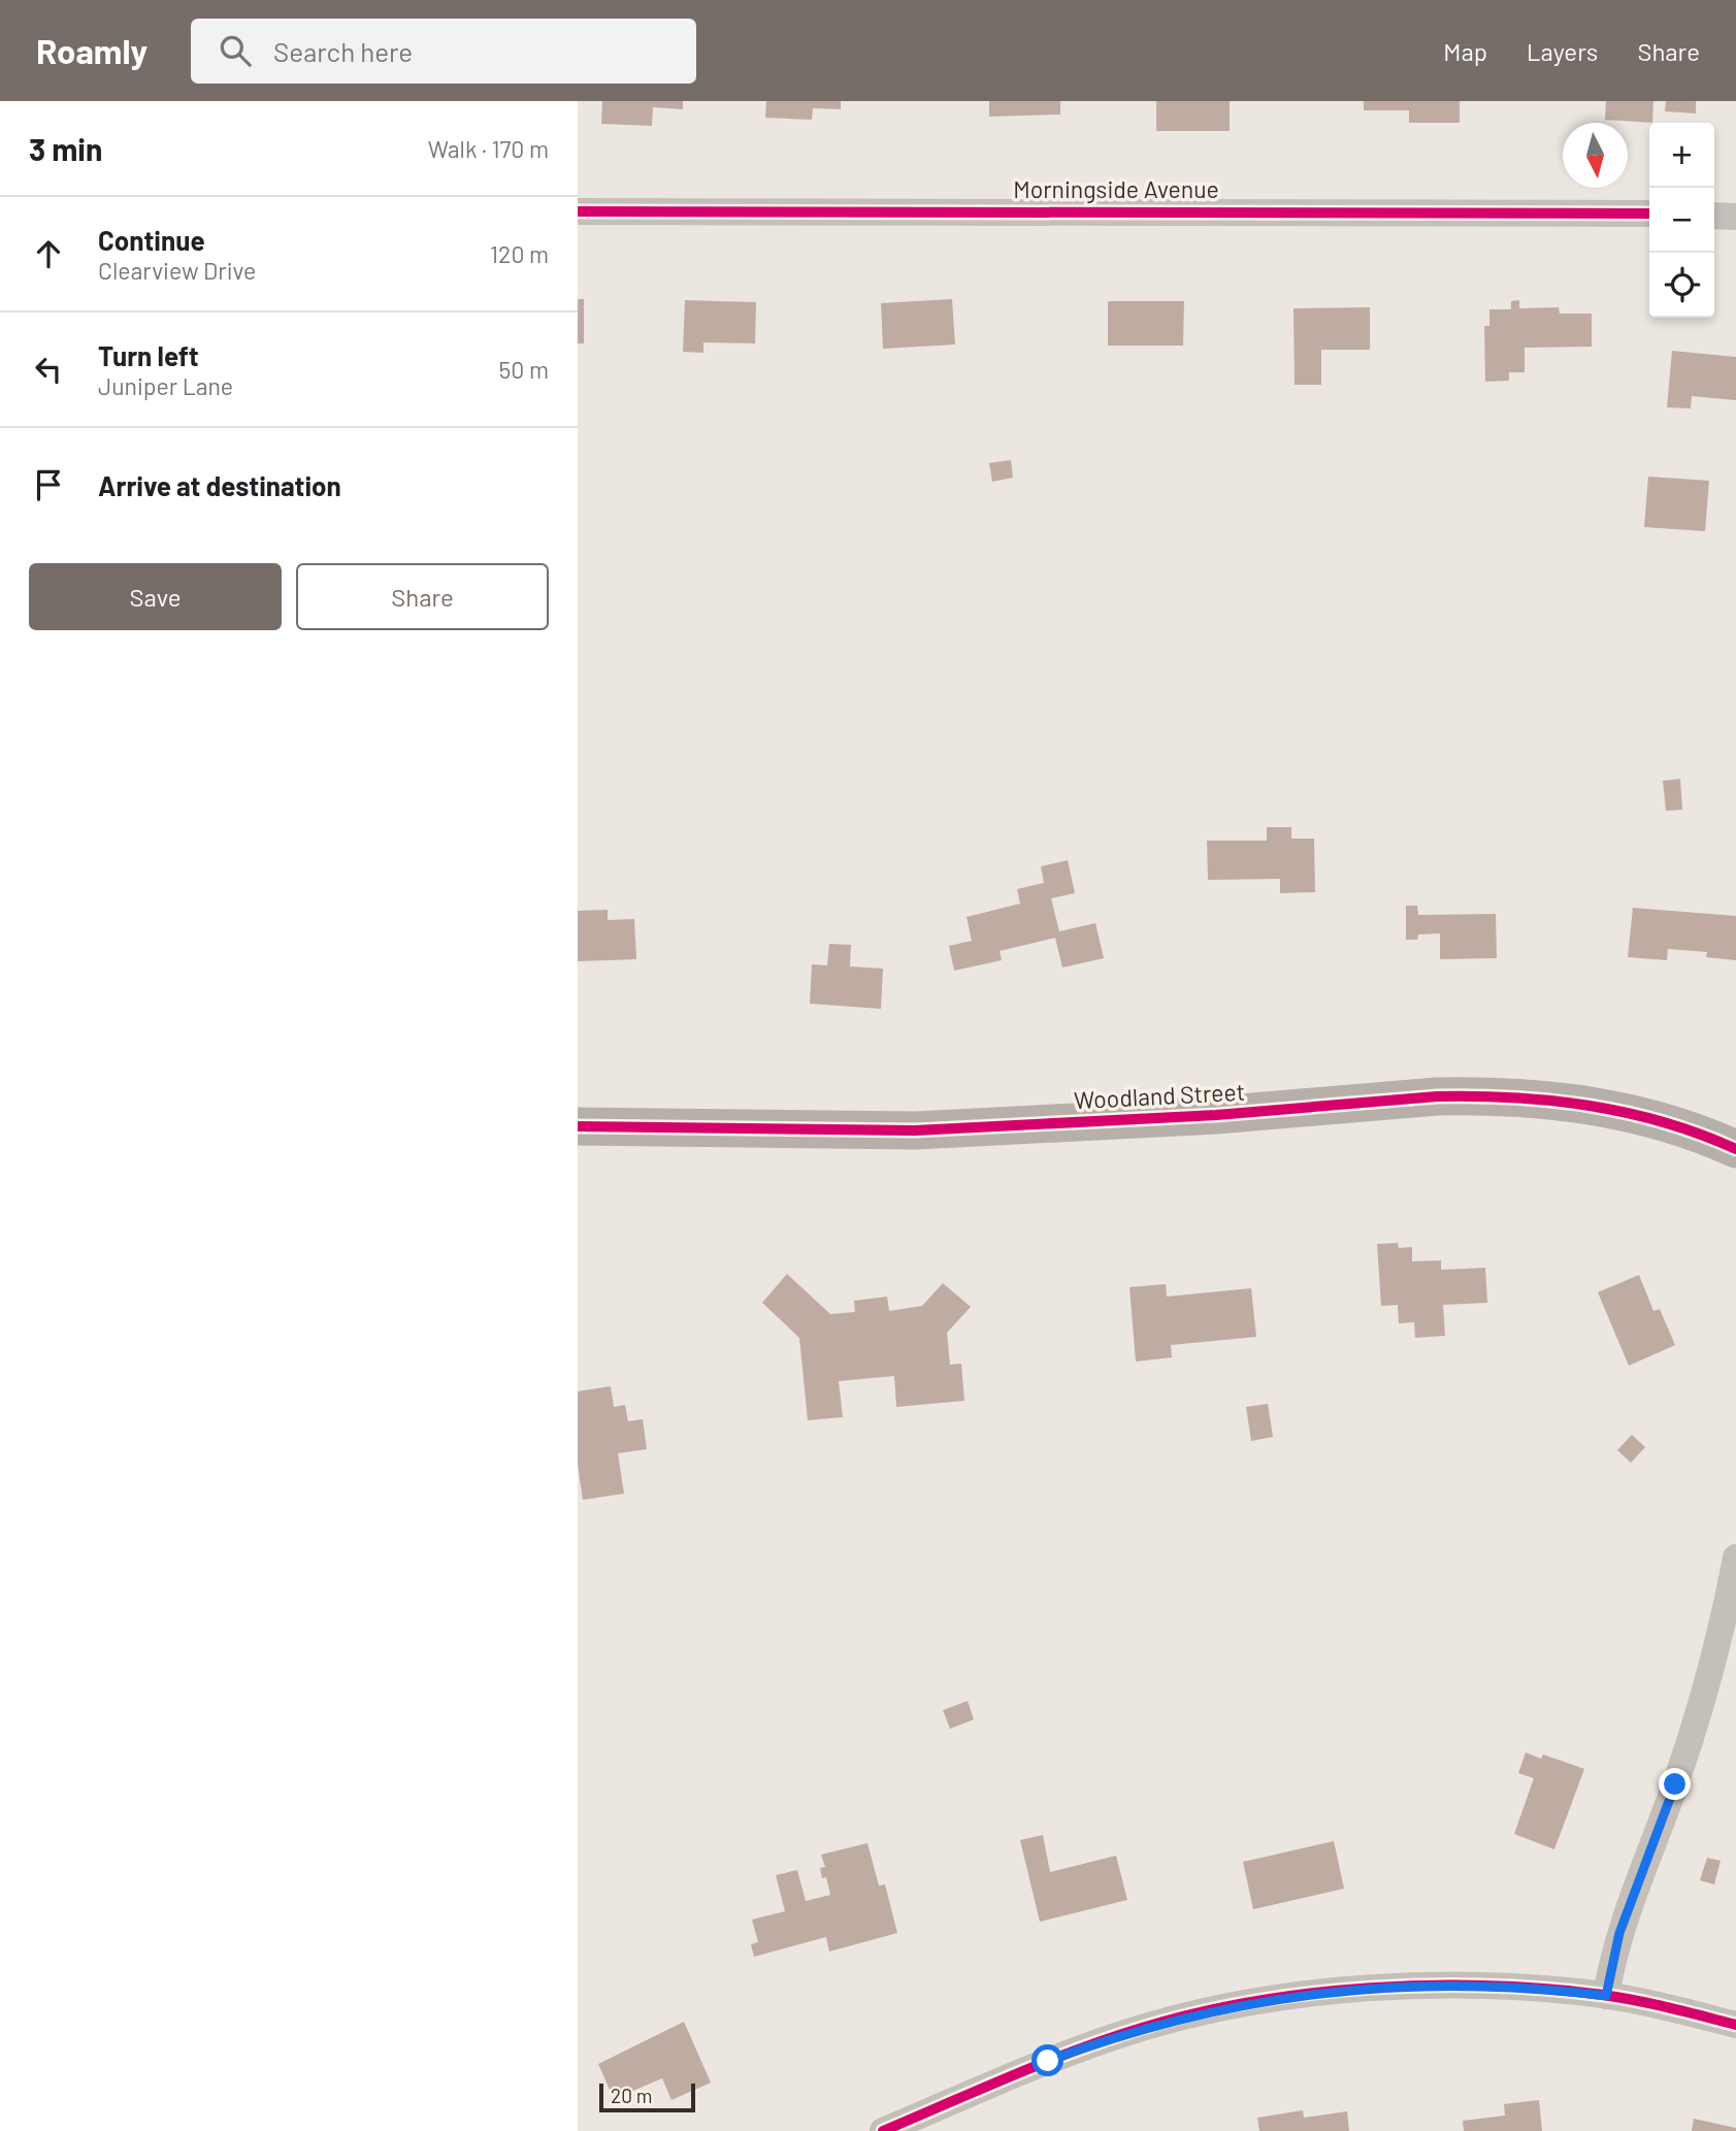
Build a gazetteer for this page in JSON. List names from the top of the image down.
{
  "streets": {
    "street": ["Morningside Avenue", "Woodland Street"]
  },
  "scale_bar": "20 m",
  "north": "bottom",
  "page": {
    "header": "Roamly",
    "search": "Search here",
    "nav": ["Map", "Layers", "Share"],
    "heading": ["3 min", "Walk · 170 m"],
    "map_buttons": ["+", "−"],
    "list": [
      ["Continue", "Clearview Drive", "120 m"],
      ["Turn left", "Juniper Lane", "50 m"],
      "Arrive at destination"
    ],
    "buttons": ["Save", "Share"],
    "scale": "20 m"
  }
}
